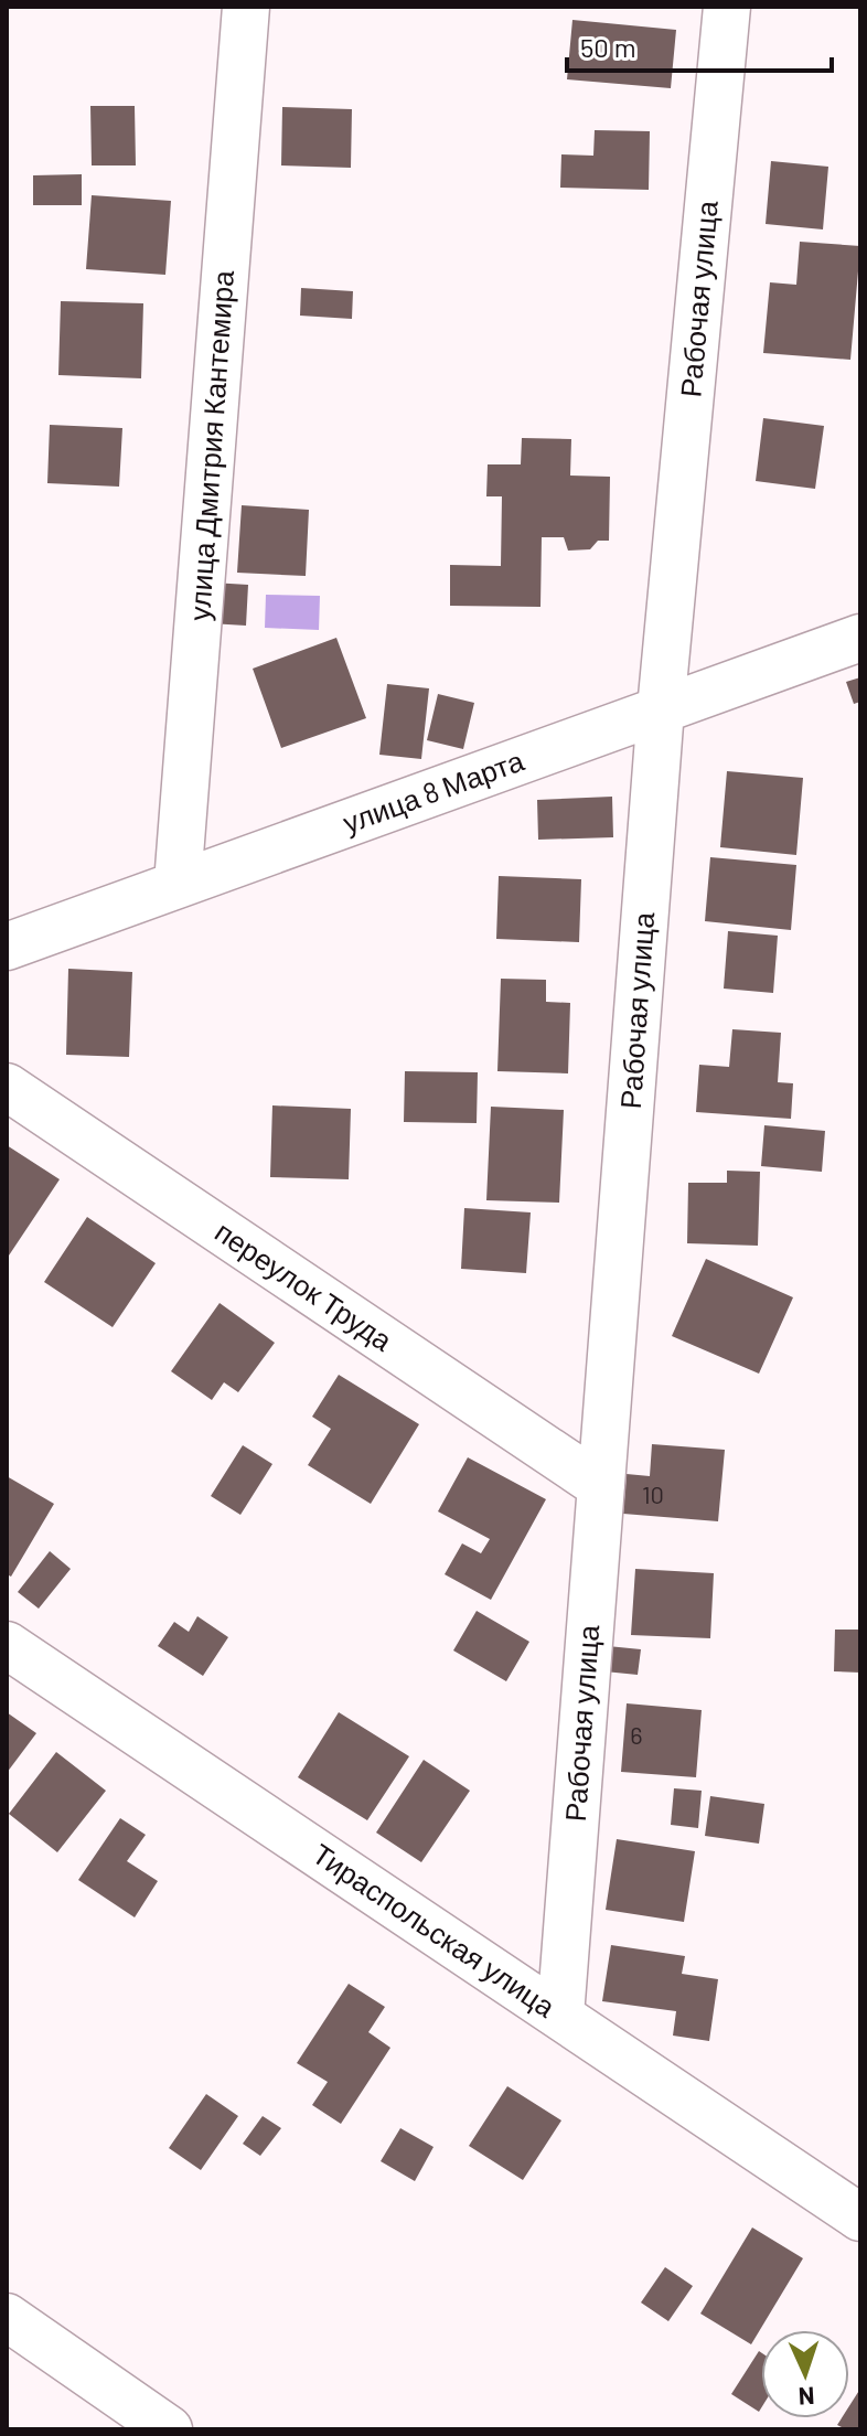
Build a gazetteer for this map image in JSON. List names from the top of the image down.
{
  "streets": {
    "street": [
      "Рабочая улица",
      "улица Дмитрия Кантемира",
      "улица 8 Марта",
      "переулок Труда",
      "Тираспольская улица"
    ]
  },
  "crossings": [
    ["Рабочая улица", "улица 8 Марта"],
    ["Рабочая улица", "переулок Труда"],
    ["Рабочая улица", "Тираспольская улица"],
    ["улица Дмитрия Кантемира", "улица 8 Марта"]
  ],
  "house_numbers": ["10", "6"],
  "scale_bar": "50 m",
  "north": "bottom"
}
